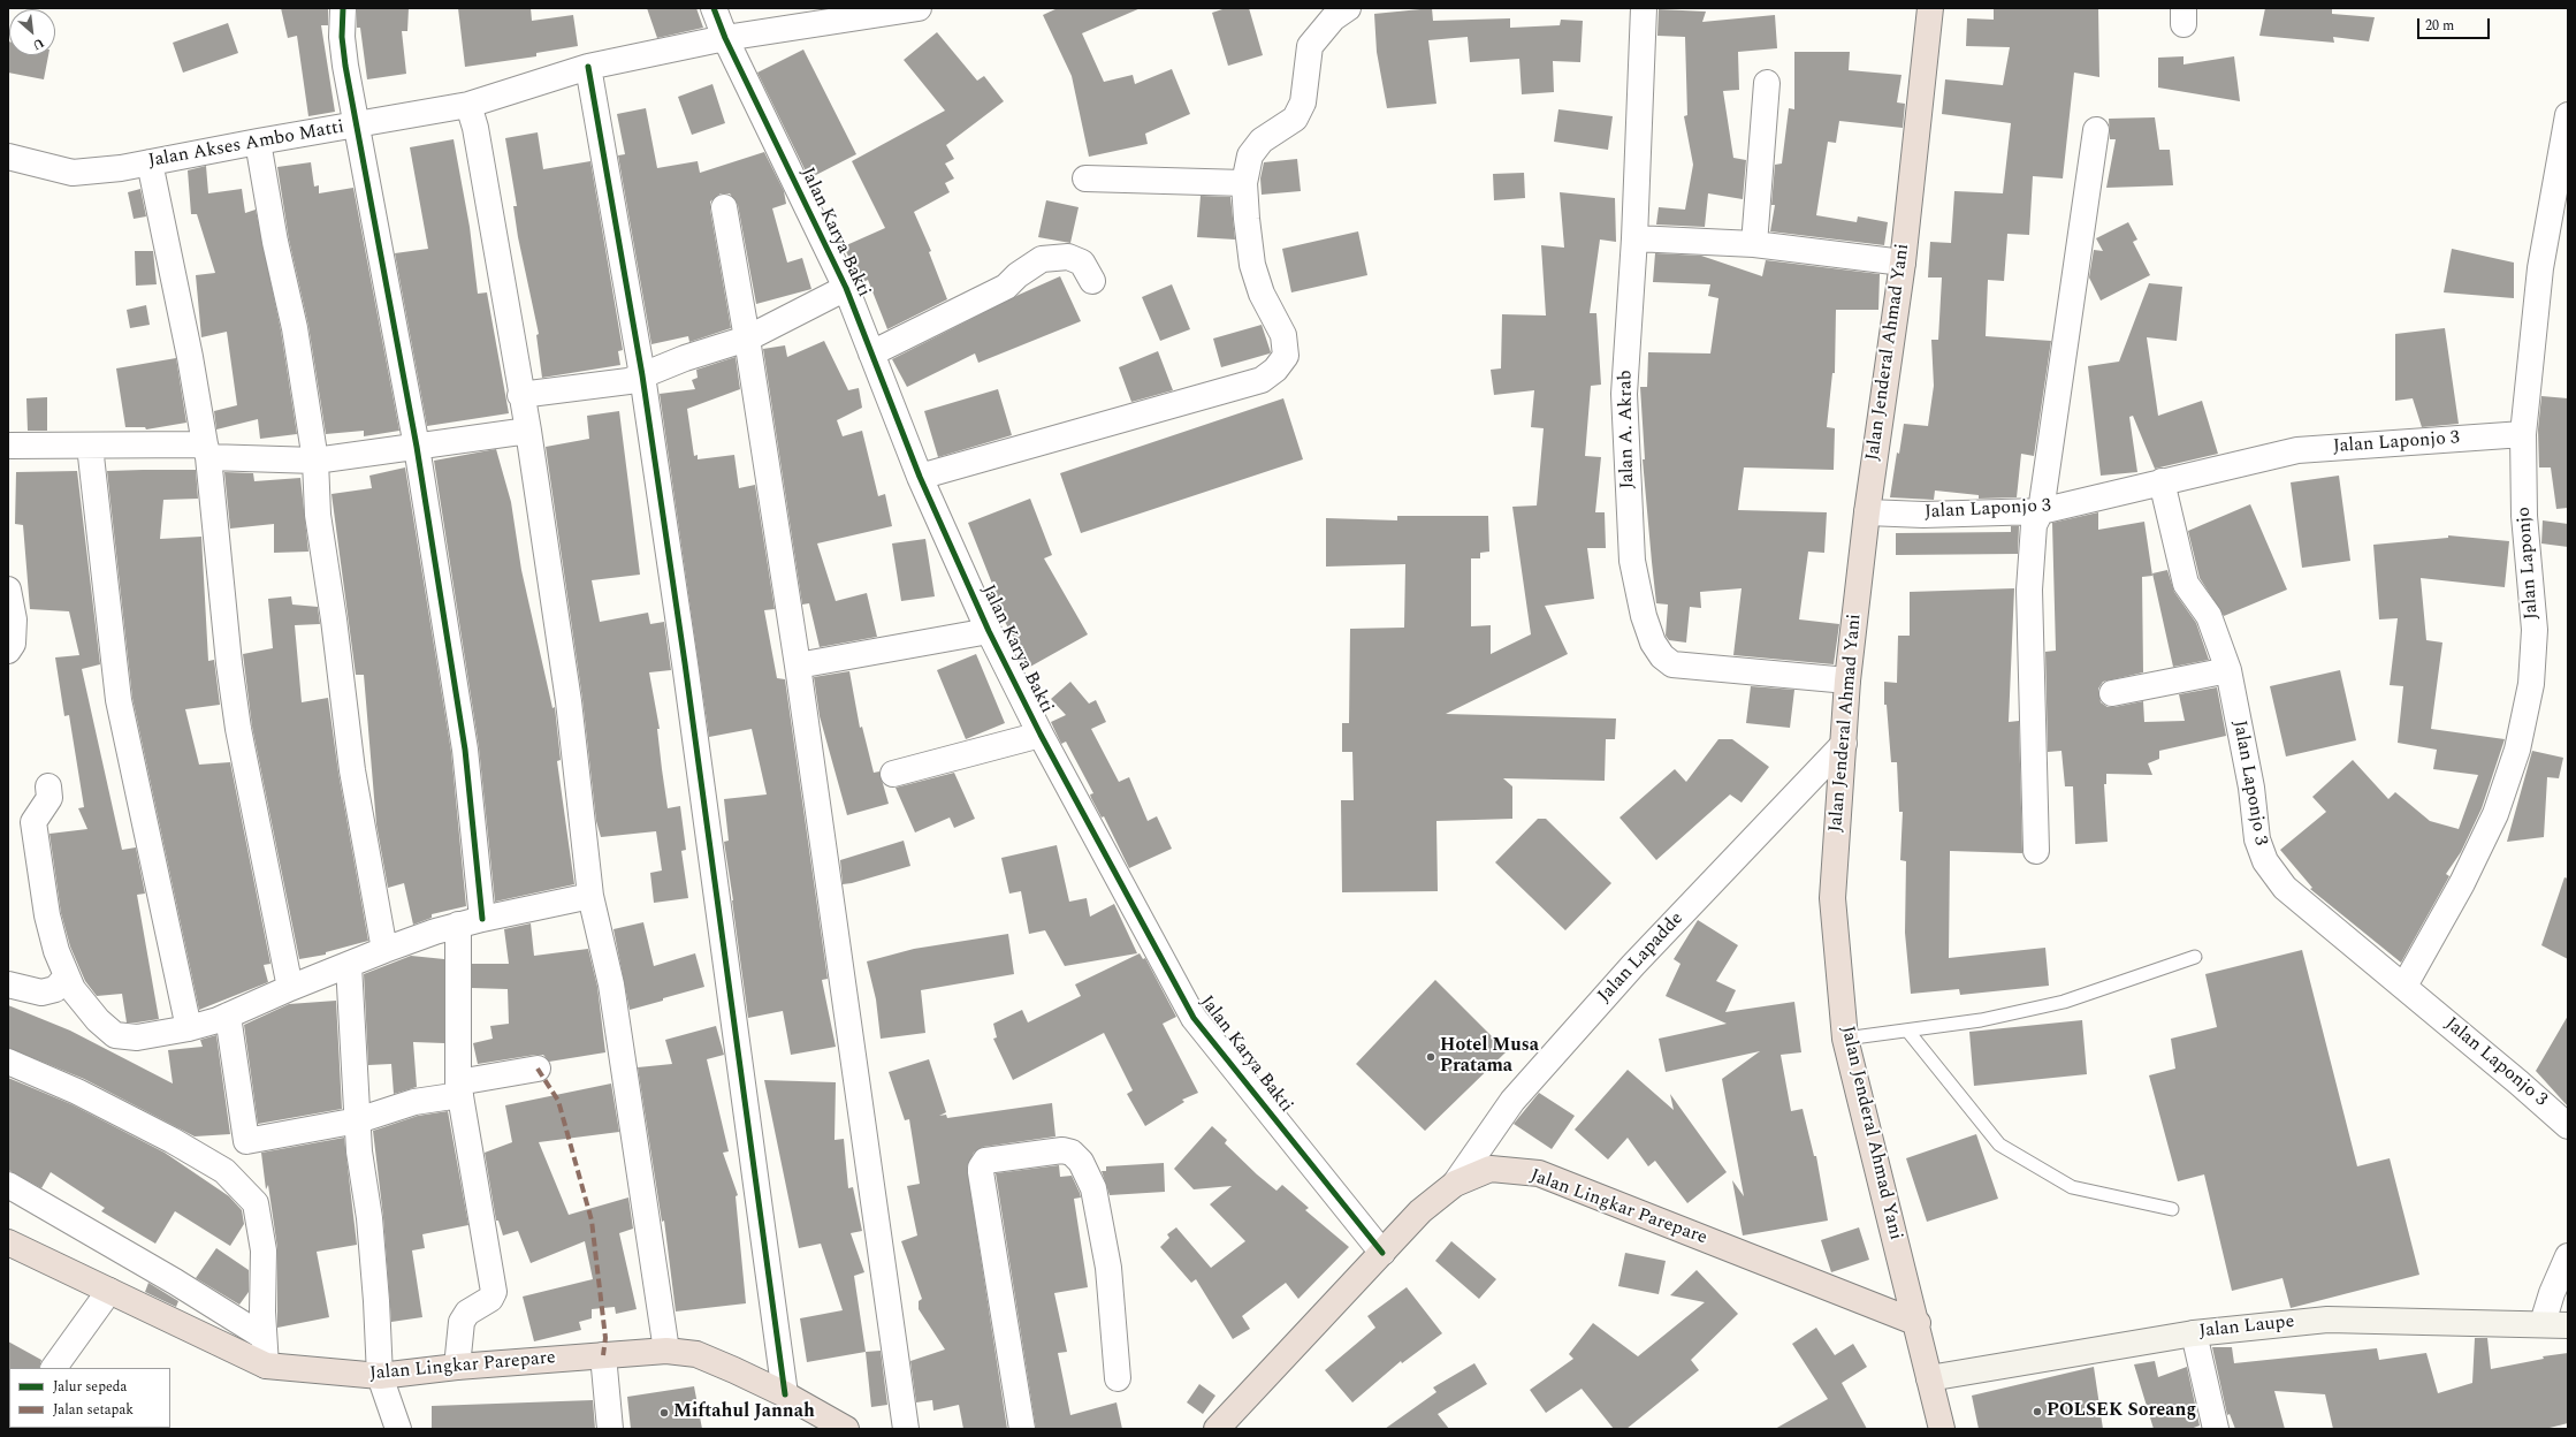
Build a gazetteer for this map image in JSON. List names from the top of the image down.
{
  "streets": {
    "highway": ["Jalan Jenderal Ahmad Yani", "Jalan Lingkar Parepare"],
    "street": [
      "Jalan Akses Ambo Matti",
      "Jalan Karya Bakti",
      "Jalan A. Akrab",
      "Jalan Laponjo 3",
      "Jalan Laponjo",
      "Jalan Lapadde",
      "Jalan Laupe"
    ]
  },
  "crossings": [
    ["Jalan Akses Ambo Matti", "Jalan Karya Bakti"],
    ["Jalan Karya Bakti", "Jalan Lingkar Parepare"],
    ["Jalan Jenderal Ahmad Yani", "Jalan A. Akrab"],
    ["Jalan Jenderal Ahmad Yani", "Jalan Laponjo 3"],
    ["Jalan Jenderal Ahmad Yani", "Jalan Lapadde"],
    ["Jalan Jenderal Ahmad Yani", "Jalan Lingkar Parepare"],
    ["Jalan Jenderal Ahmad Yani", "Jalan Laupe"],
    ["Jalan Laponjo 3", "Jalan Laponjo"],
    ["Jalan Lapadde", "Jalan Lingkar Parepare"]
  ],
  "places": ["Hotel Musa Pratama", "POLSEK Soreang", "Miftahul Jannah"],
  "legend": ["Jalur sepeda", "Jalan setapak"],
  "scale_bar": "20 m",
  "north": "bottom right"
}
